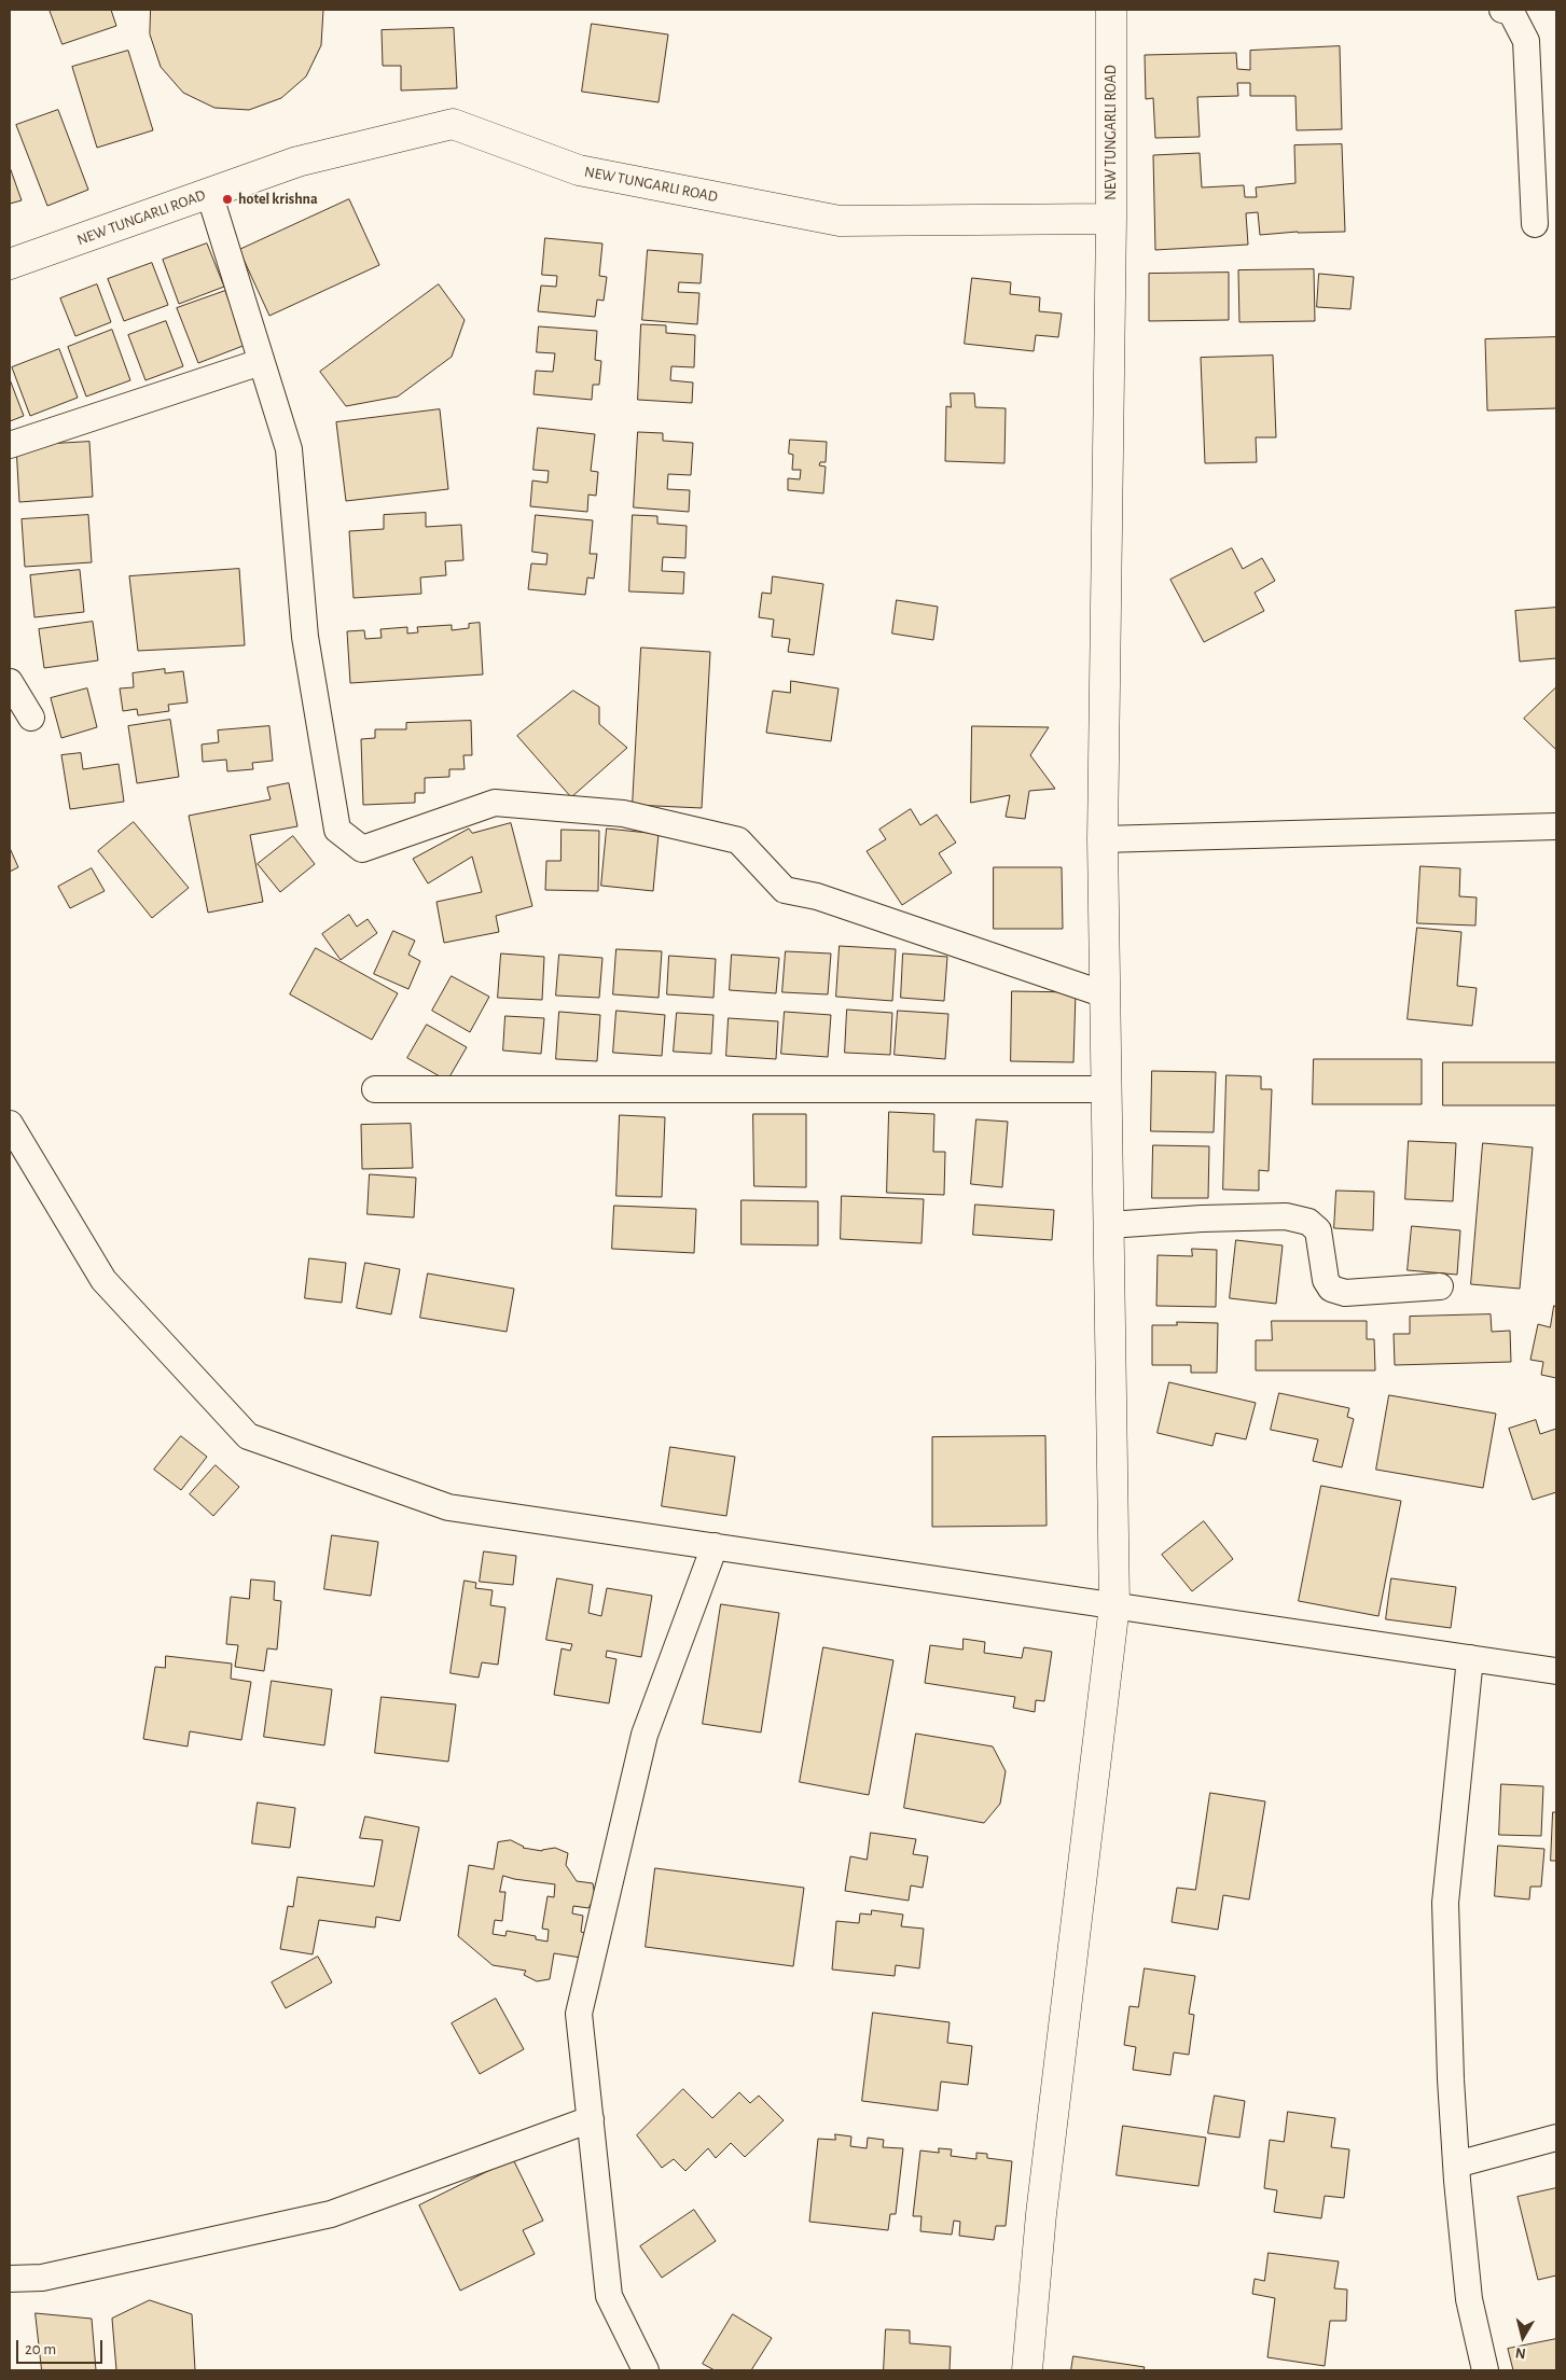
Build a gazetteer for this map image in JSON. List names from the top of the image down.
{
  "streets": {
    "street": ["NEW TUNGARLI ROAD"]
  },
  "places": ["hotel krishna"],
  "scale_bar": "20 m",
  "north": "bottom"
}
